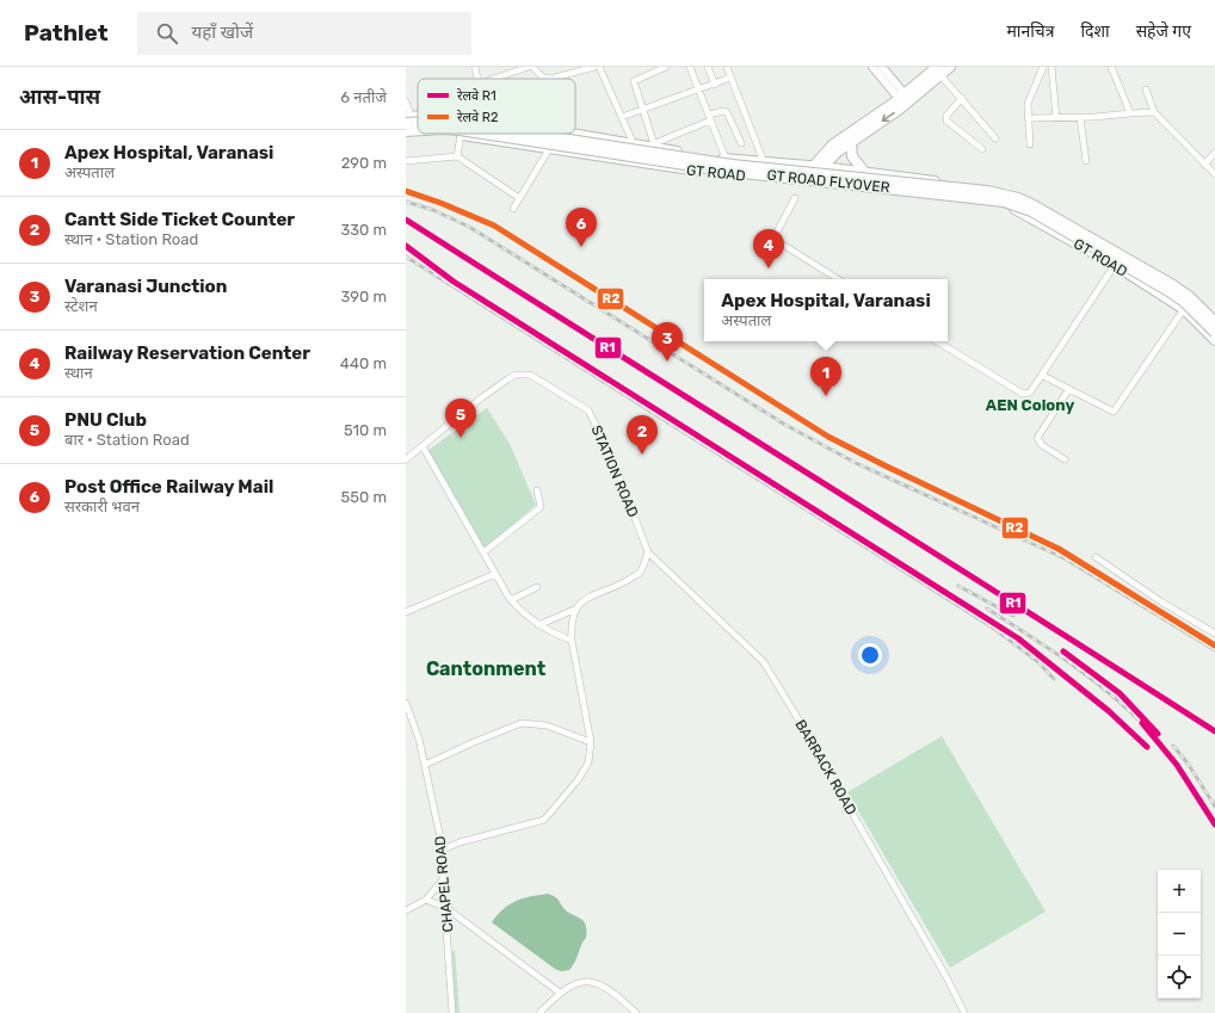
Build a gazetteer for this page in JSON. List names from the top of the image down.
{
  "streets": {
    "main road": ["GT ROAD", "GT ROAD FLYOVER"],
    "street": ["STATION ROAD", "BARRACK ROAD", "CHAPEL ROAD"]
  },
  "crossings": [
    ["GT ROAD", "GT ROAD FLYOVER"],
    ["STATION ROAD", "BARRACK ROAD"]
  ],
  "districts": ["AEN Colony", "Cantonment"],
  "lines": ["rail line R2", "rail line R1"],
  "legend": ["रेलवे R1", "रेलवे R2"],
  "page": {
    "header": "Pathlet",
    "search": "यहाँ खोजें",
    "nav": ["मानचित्र", "दिशा", "सहेजे गए"],
    "heading": ["आस-पास", "6 नतीजे"],
    "list": [
      {
        "mark": "1",
        "name": "Apex Hospital, Varanasi",
        "note": "अस्पताल",
        "value": "290 m"
      },
      {
        "mark": "2",
        "name": "Cantt Side Ticket Counter",
        "note": "स्थान · Station Road",
        "value": "330 m"
      },
      {
        "mark": "3",
        "name": "Varanasi Junction",
        "note": "स्टेशन",
        "value": "390 m"
      },
      {
        "mark": "4",
        "name": "Railway Reservation Center",
        "note": "स्थान",
        "value": "440 m"
      },
      {
        "mark": "5",
        "name": "PNU Club",
        "note": "बार · Station Road",
        "value": "510 m"
      },
      {
        "mark": "6",
        "name": "Post Office Railway Mail",
        "note": "सरकारी भवन",
        "value": "550 m"
      }
    ],
    "pins": [
      "6",
      "4",
      "3",
      "1",
      "5",
      "2"
    ],
    "popup": ["Apex Hospital, Varanasi", "अस्पताल"],
    "map_buttons": ["+", "−"]
  }
}
